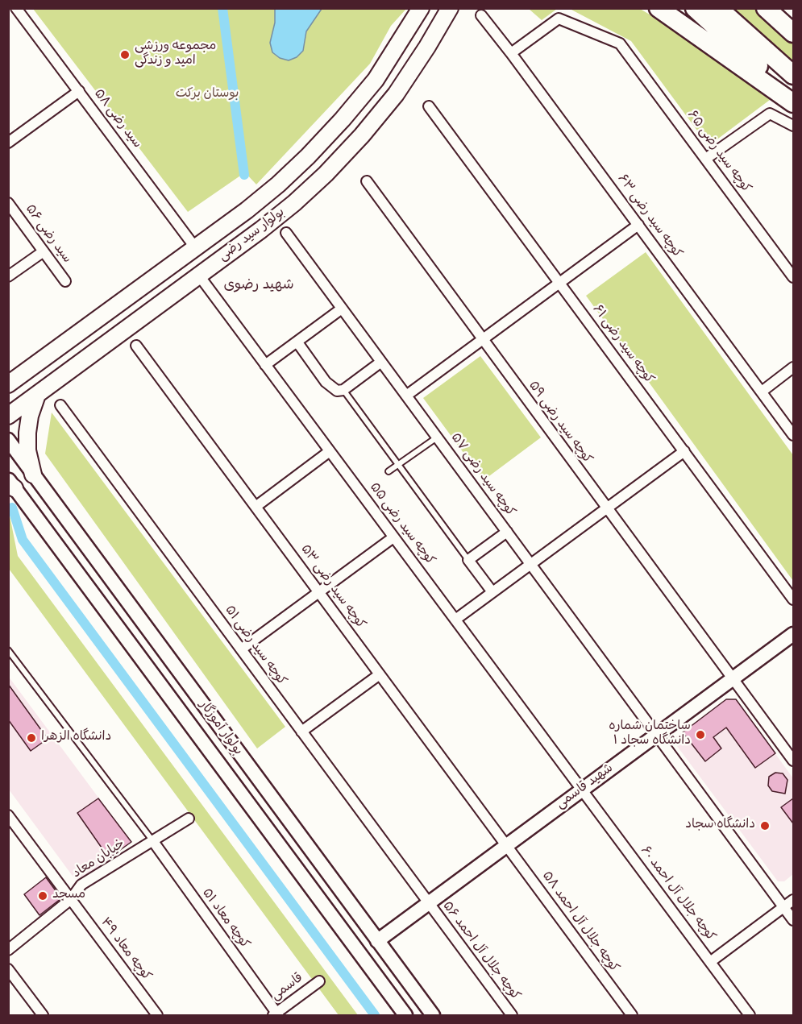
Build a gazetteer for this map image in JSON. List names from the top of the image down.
{
  "streets": {
    "main road": ["بولوار سید رضی", "بولوار آموزگار", "شهید قاسمی"],
    "street": [
      "سید رضی ۵۸",
      "کوچه سید رضی ۶۵",
      "کوچه سید رضی ۶۳",
      "سید رضی ۵۶",
      "کوچه سید رضی ۶۱",
      "کوچه سید رضی ۵۹",
      "کوچه سید رضی ۵۷",
      "کوچه سید رضی ۵۵",
      "کوچه سید رضی ۵۳",
      "کوچه سید رضی ۵۱",
      "خیابان معاد",
      "کوچه جلال آل احمد ۶۰",
      "کوچه معاد ۵۱",
      "کوچه جلال آل احمد ۵۸",
      "کوچه معاد ۴۹",
      "کوچه جلال آل احمد ۵۶",
      "قاسمی"
    ]
  },
  "crossings": [
    ["سید رضی ۵۸", "بولوار سید رضی"],
    ["کوچه سید رضی ۶۵", "کوچه سید رضی ۶۳"],
    ["بولوار سید رضی", "کوچه سید رضی ۵۵"],
    ["کوچه سید رضی ۵۹", "شهید قاسمی"],
    ["کوچه سید رضی ۵۷", "شهید قاسمی"],
    ["کوچه سید رضی ۵۵", "شهید قاسمی"],
    ["کوچه سید رضی ۵۵", "کوچه جلال آل احمد ۶۰"],
    ["کوچه سید رضی ۵۳", "شهید قاسمی"],
    ["کوچه سید رضی ۵۳", "کوچه جلال آل احمد ۵۸"],
    ["کوچه سید رضی ۵۱", "شهید قاسمی"],
    ["کوچه سید رضی ۵۱", "کوچه جلال آل احمد ۵۶"],
    ["بولوار آموزگار", "شهید قاسمی"],
    ["شهید قاسمی", "کوچه جلال آل احمد ۶۰"],
    ["شهید قاسمی", "کوچه جلال آل احمد ۵۸"],
    ["شهید قاسمی", "کوچه جلال آل احمد ۵۶"],
    ["خیابان معاد", "کوچه معاد ۵۱"],
    ["خیابان معاد", "کوچه معاد ۴۹"],
    ["کوچه معاد ۵۱", "قاسمی"]
  ],
  "districts": ["شهید رضوی"],
  "parks": ["بوستان برکت"],
  "places": [
    "مجموعه ورزشی امید و زندگی",
    "ساختمان شماره ۱ دانشگاه سجاد",
    "دانشگاه الزهرا",
    "دانشگاه سجاد",
    "مسجد"
  ]
}
